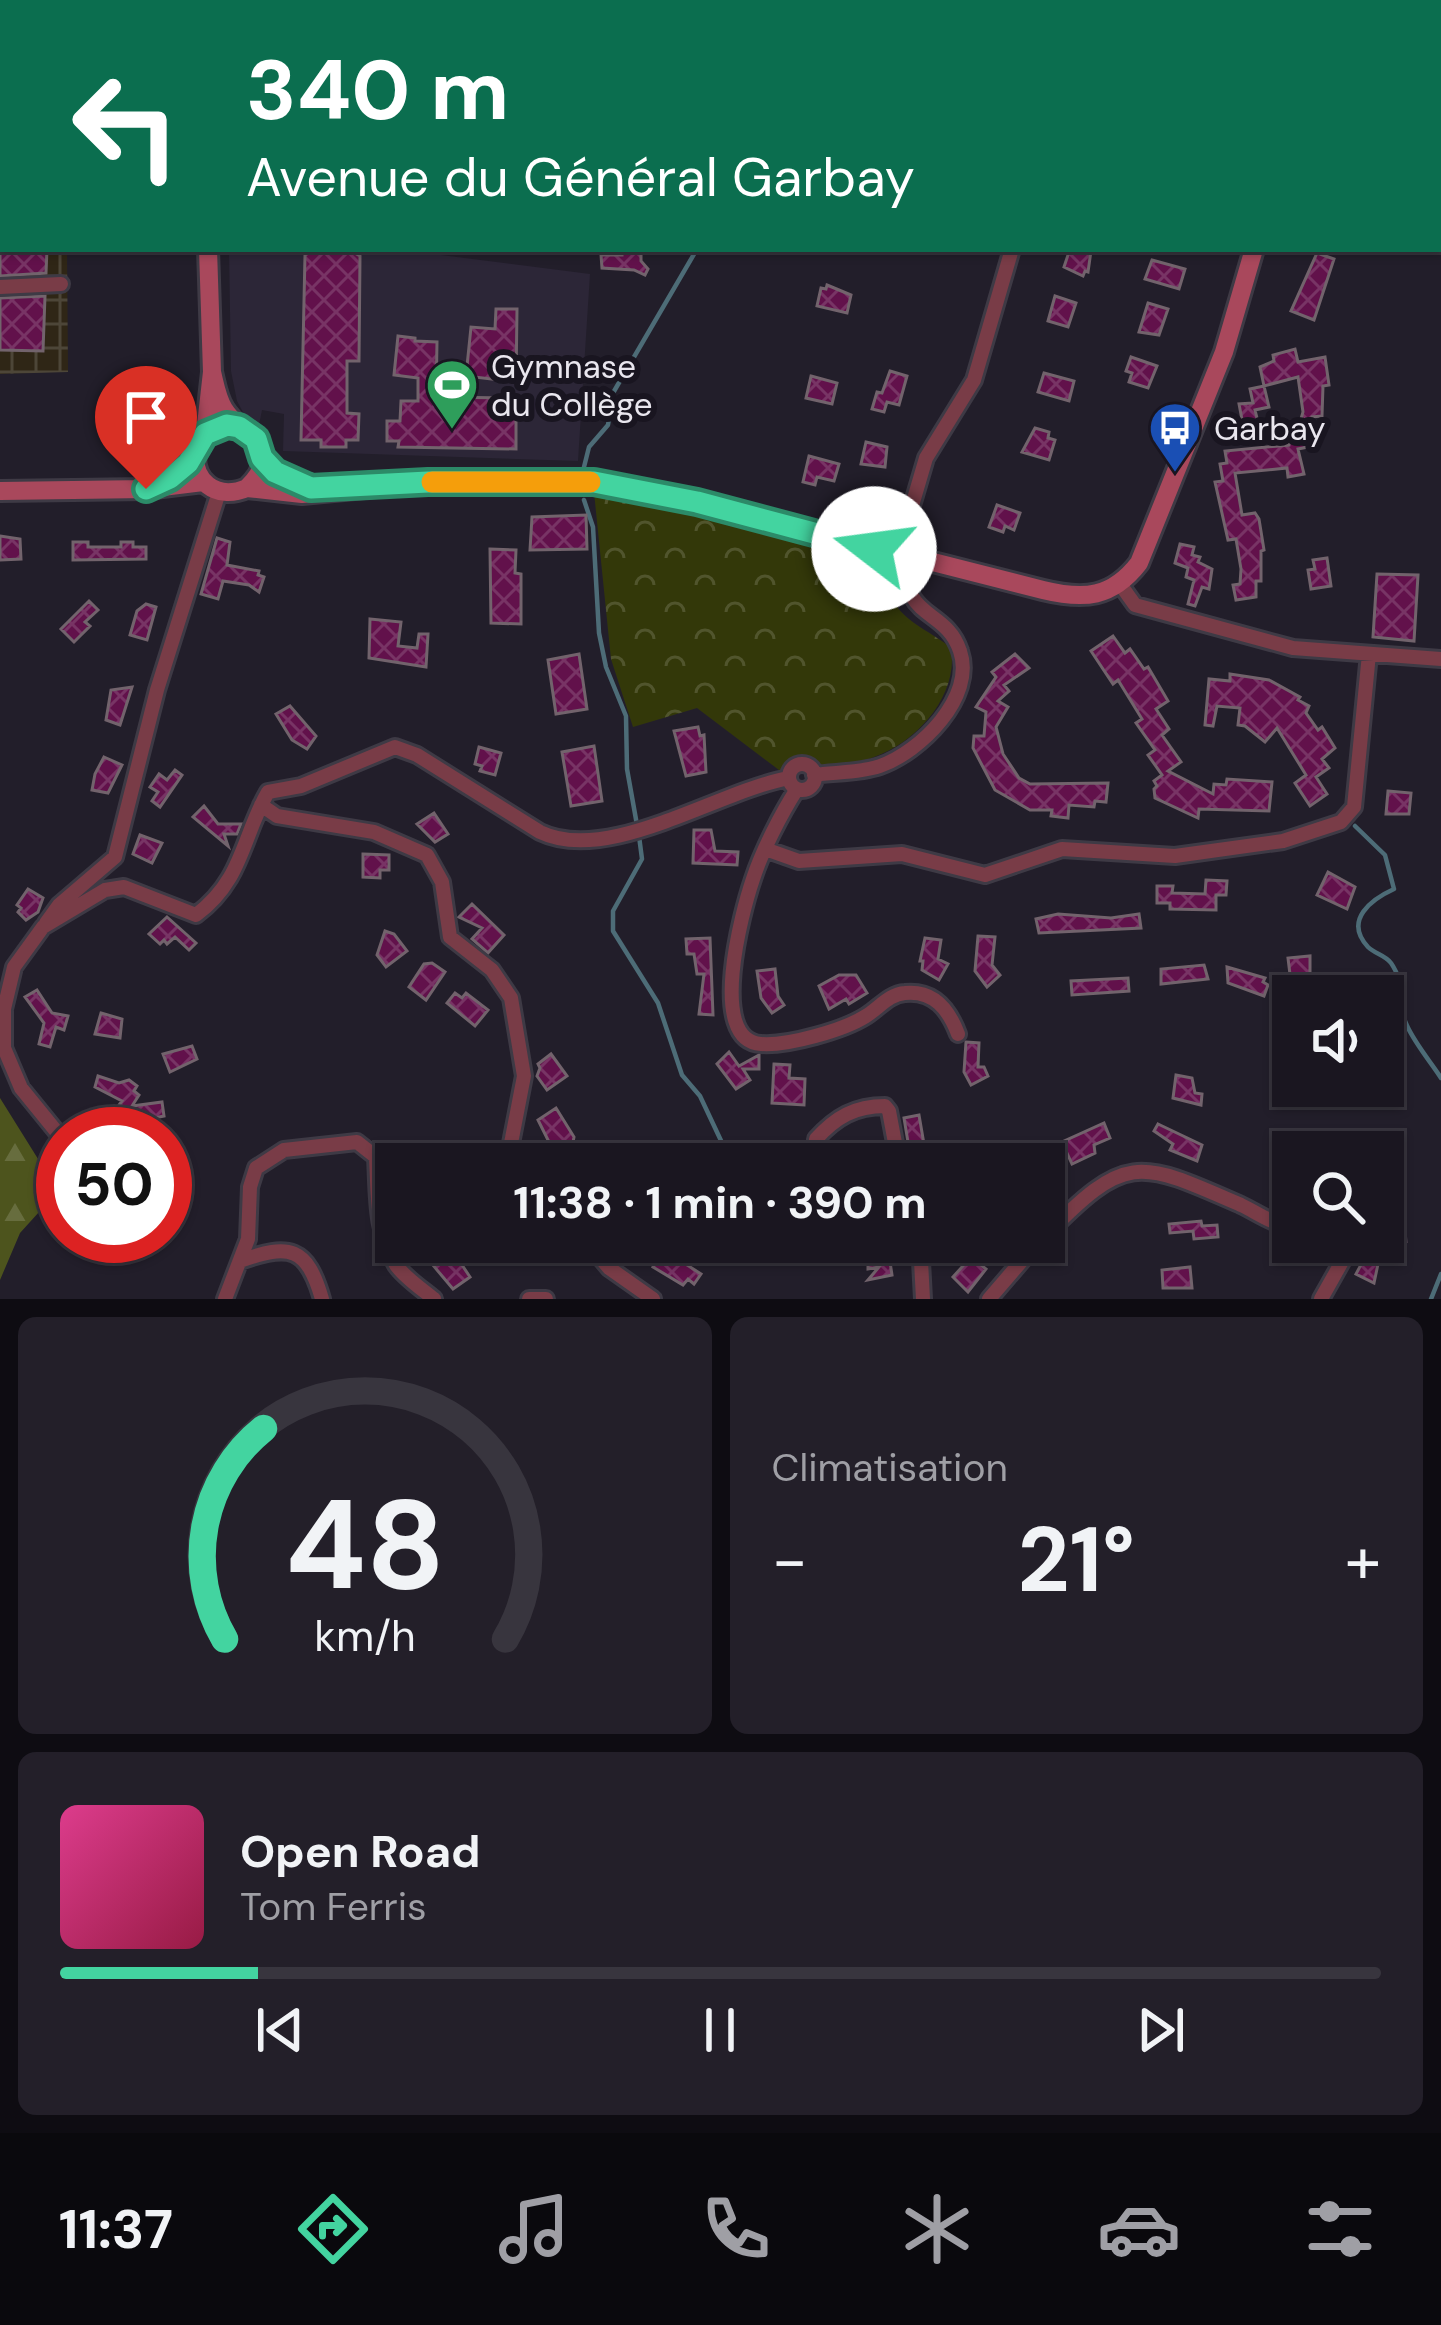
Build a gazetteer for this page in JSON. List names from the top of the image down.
{
  "places": {
    "sports": ["Gymnase du Collège"],
    "bus stop": ["Garbay"]
  },
  "page": {
    "turn": ["340 m", "Avenue du Général Garbay"],
    "limit": "50",
    "trip": "11:38 · 1 min · 390 m",
    "tile": "Climatisation",
    "heat": ["−", "21°", "+"],
    "song": ["Open Road", "Tom Ferris"],
    "tabs": "11:37",
    "gauge": ["48", "km/h"]
  }
}
